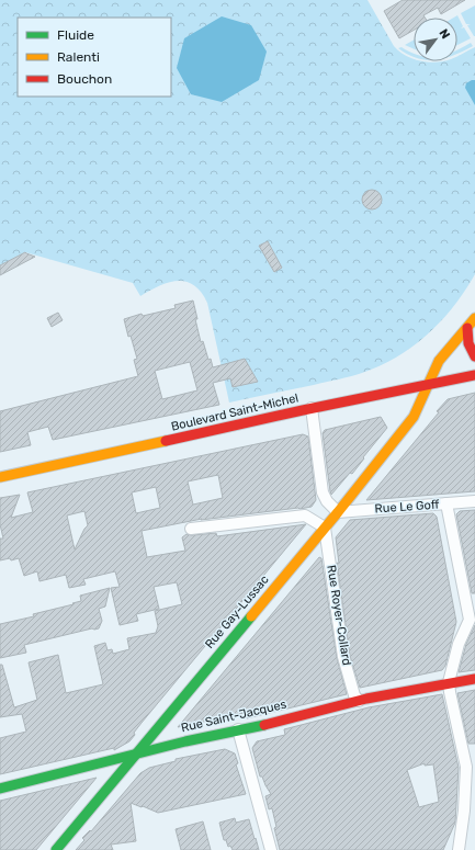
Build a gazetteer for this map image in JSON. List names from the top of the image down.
{
  "streets": {
    "street": [
      "Boulevard Saint-Michel",
      "Rue Le Goff",
      "Rue Gay-Lussac",
      "Rue Royer-Collard",
      "Rue Saint-Jacques"
    ]
  },
  "crossings": [
    ["Boulevard Saint-Michel", "Rue Gay-Lussac"],
    ["Rue Le Goff", "Rue Gay-Lussac"],
    ["Rue Gay-Lussac", "Rue Royer-Collard"],
    ["Rue Gay-Lussac", "Rue Saint-Jacques"],
    ["Rue Royer-Collard", "Rue Saint-Jacques"]
  ],
  "legend": ["Fluide", "Ralenti", "Bouchon"],
  "north": "top right"
}
